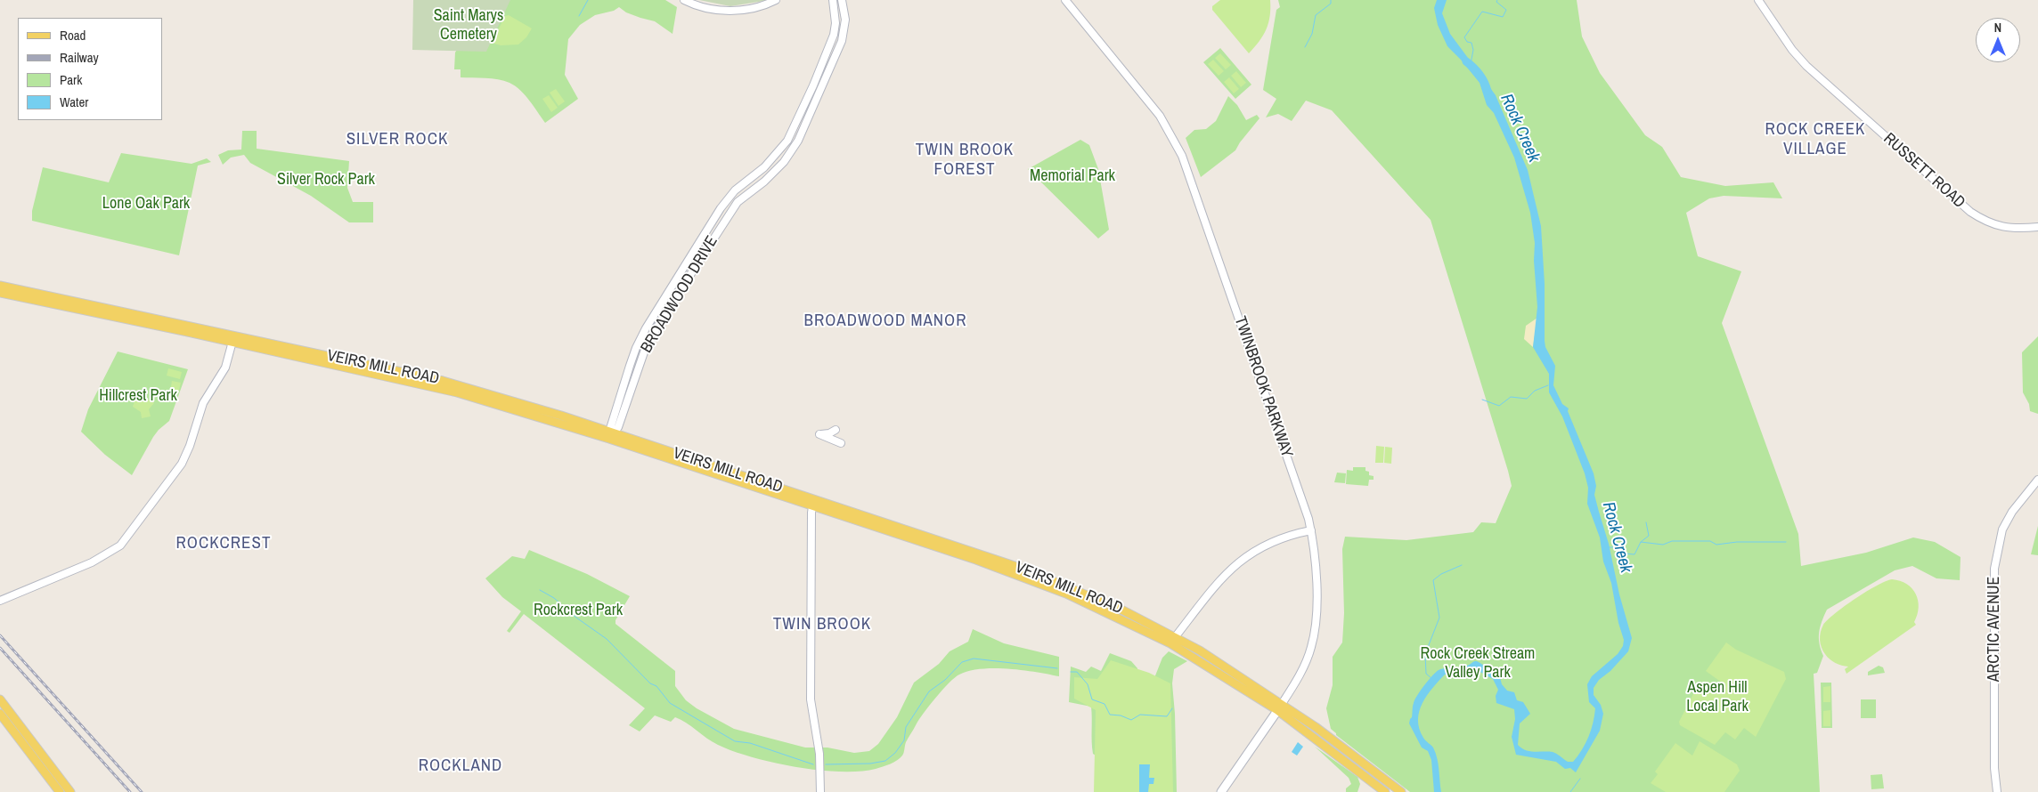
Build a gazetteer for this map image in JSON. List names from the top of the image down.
{
  "streets": {
    "main road": ["VEIRS MILL ROAD", "TWINBROOK PARKWAY"],
    "street": ["RUSSETT ROAD", "BROADWOOD DRIVE", "ARCTIC AVENUE"]
  },
  "crossings": [
    ["BROADWOOD DRIVE", "VEIRS MILL ROAD"],
    ["VEIRS MILL ROAD", "TWINBROOK PARKWAY"]
  ],
  "districts": [
    "ROCK CREEK VILLAGE",
    "SILVER ROCK",
    "TWIN BROOK FOREST",
    "BROADWOOD MANOR",
    "ROCKCREST",
    "TWIN BROOK",
    "ROCKLAND"
  ],
  "water": ["Rock Creek"],
  "parks": [
    "Saint Marys Cemetery",
    "Memorial Park",
    "Silver Rock Park",
    "Lone Oak Park",
    "Hillcrest Park",
    "Rockcrest Park",
    "Rock Creek Stream Valley Park",
    "Aspen Hill Local Park"
  ],
  "legend": [
    "Road",
    "Railway",
    "Park",
    "Water"
  ],
  "north": "top"
}
